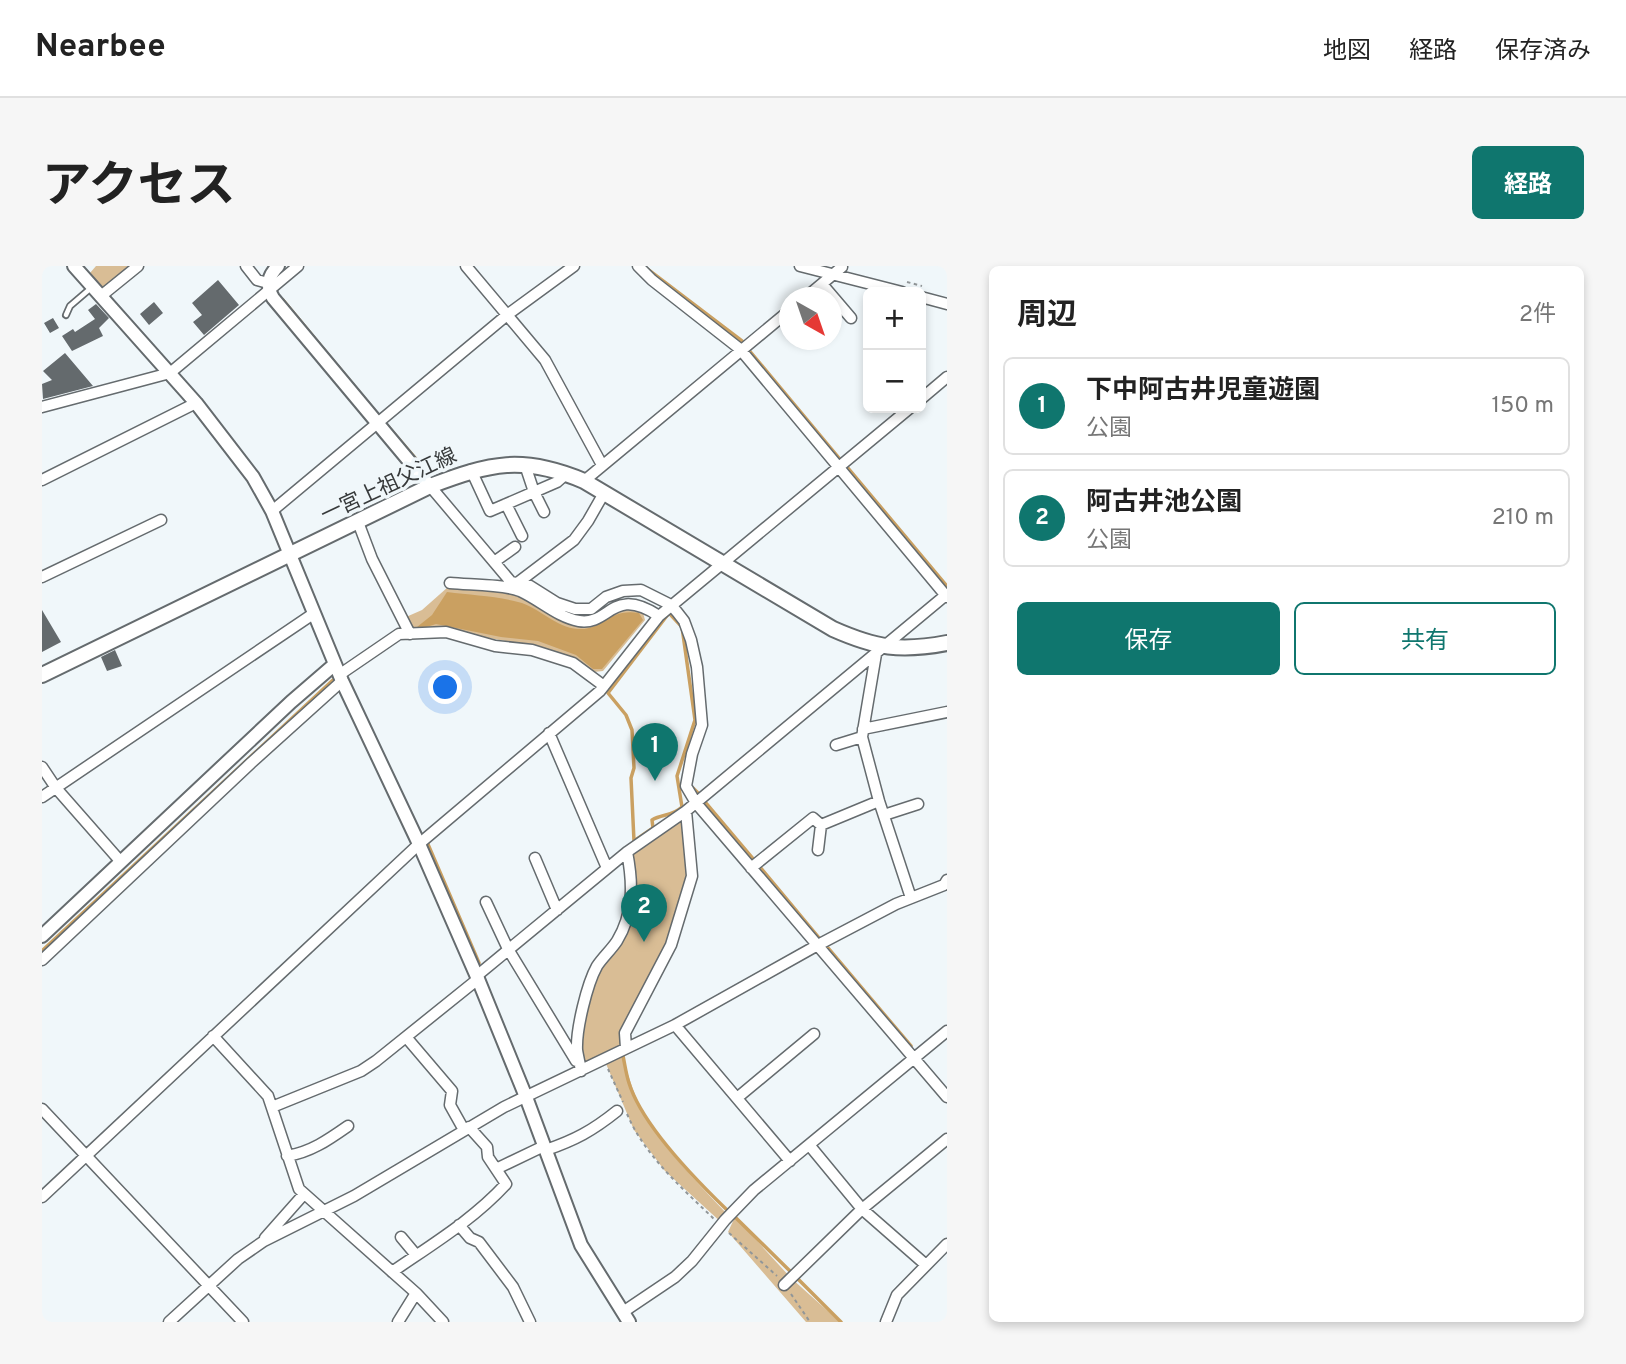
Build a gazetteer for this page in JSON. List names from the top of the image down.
{
  "streets": {
    "main road": ["一宮上祖父江線"]
  },
  "north": "bottom right",
  "page": {
    "header": "Nearbee",
    "nav": ["地図", "経路", "保存済み"],
    "title": "アクセス",
    "buttons": [
      "経路",
      ["保存", "共有"]
    ],
    "heading": ["周辺", "2件"],
    "map_buttons": ["+", "−"],
    "list": [
      {
        "mark": "1",
        "name": "下中阿古井児童遊園",
        "note": "公園",
        "value": "150 m"
      },
      {
        "mark": "2",
        "name": "阿古井池公園",
        "note": "公園",
        "value": "210 m"
      }
    ],
    "pins": ["1", "2"]
  }
}
